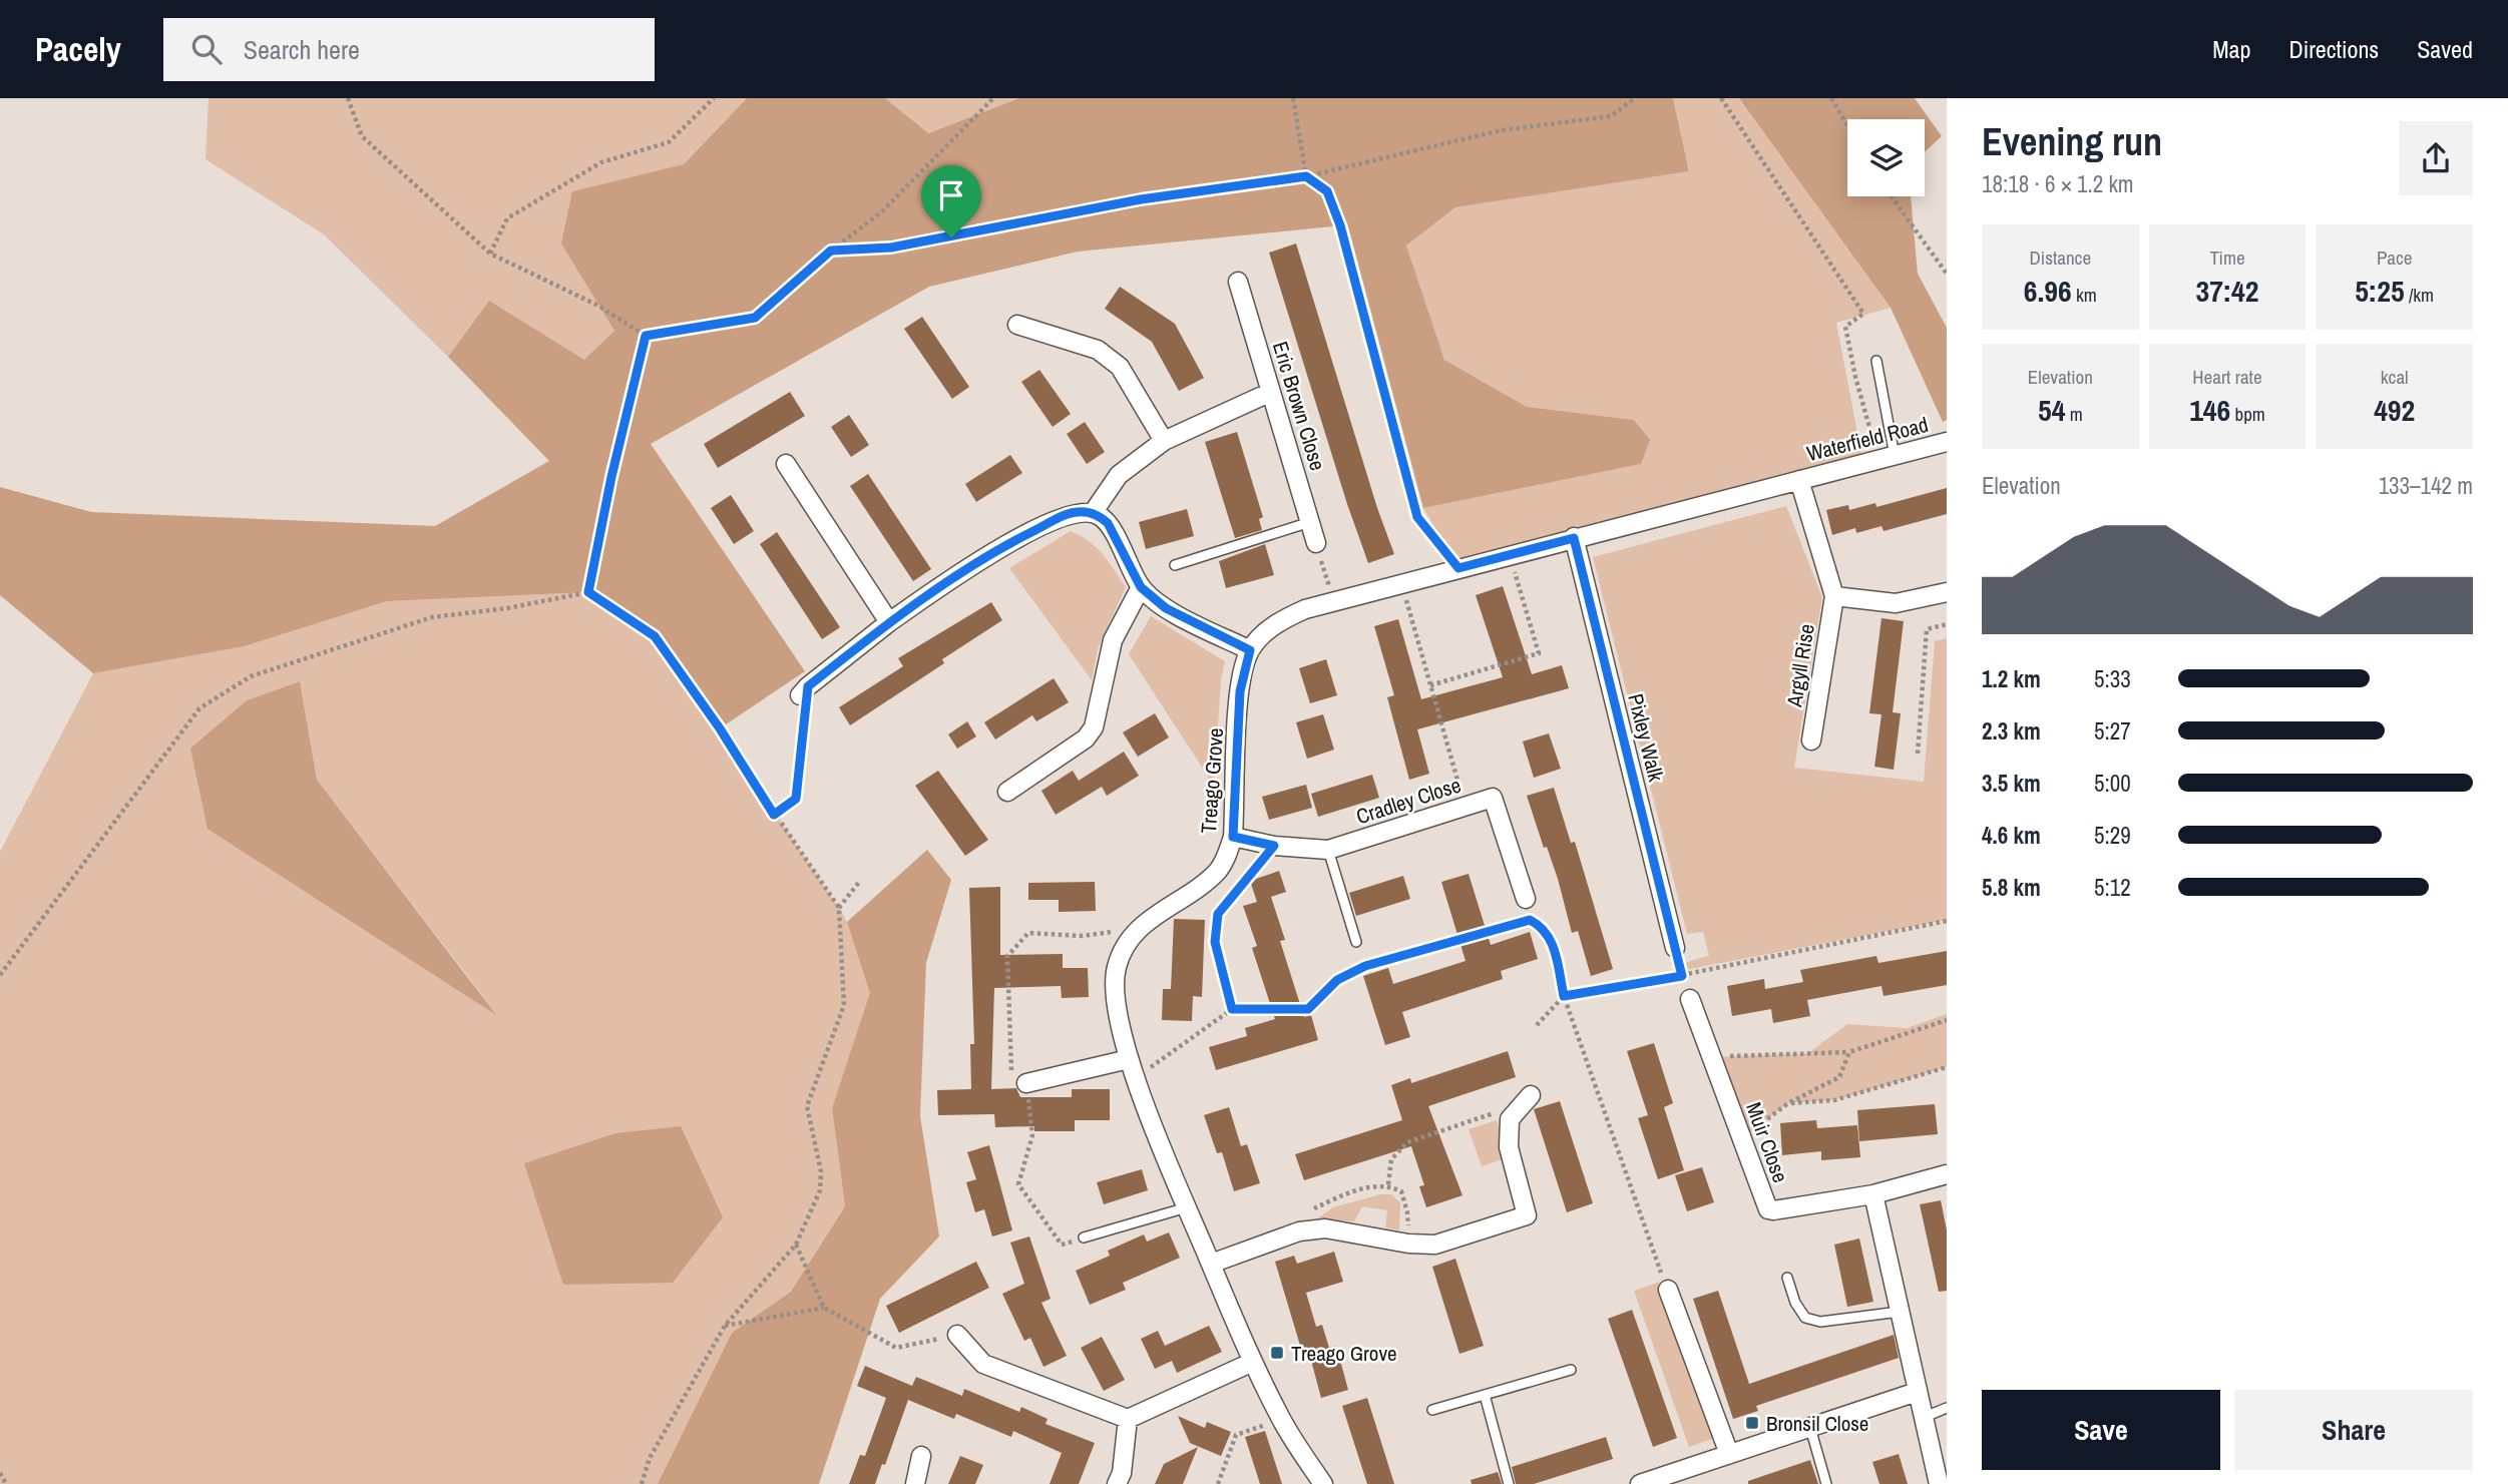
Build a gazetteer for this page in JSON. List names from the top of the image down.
{
  "streets": {
    "street": [
      "Eric Brown Close",
      "Waterfield Road",
      "Argyll Rise",
      "Pixley Walk",
      "Treago Grove",
      "Cradley Close",
      "Muir Close"
    ]
  },
  "crossings": [
    ["Waterfield Road", "Argyll Rise"],
    ["Treago Grove", "Cradley Close"]
  ],
  "places": {
    "transit": ["Treago Grove", "Bronsil Close"]
  },
  "page": {
    "header": "Pacely",
    "search": "Search here",
    "nav": ["Map", "Directions", "Saved"],
    "heading": ["Evening run", "18:18 · 6 × 1.2 km"],
    "stats": [
      ["Distance", "6.96 km"],
      ["Time", "37:42"],
      ["Pace", "5:25 /km"],
      ["Elevation", "54 m"],
      ["Heart rate", "146 bpm"],
      ["kcal", "492"]
    ],
    "chart": ["Elevation", "133–142 m"],
    "list": [
      {
        "name": "1.2 km",
        "note": "5:33"
      },
      {
        "name": "2.3 km",
        "note": "5:27"
      },
      {
        "name": "3.5 km",
        "note": "5:00"
      },
      {
        "name": "4.6 km",
        "note": "5:29"
      },
      {
        "name": "5.8 km",
        "note": "5:12"
      }
    ],
    "buttons": ["Save", "Share"]
  }
}
